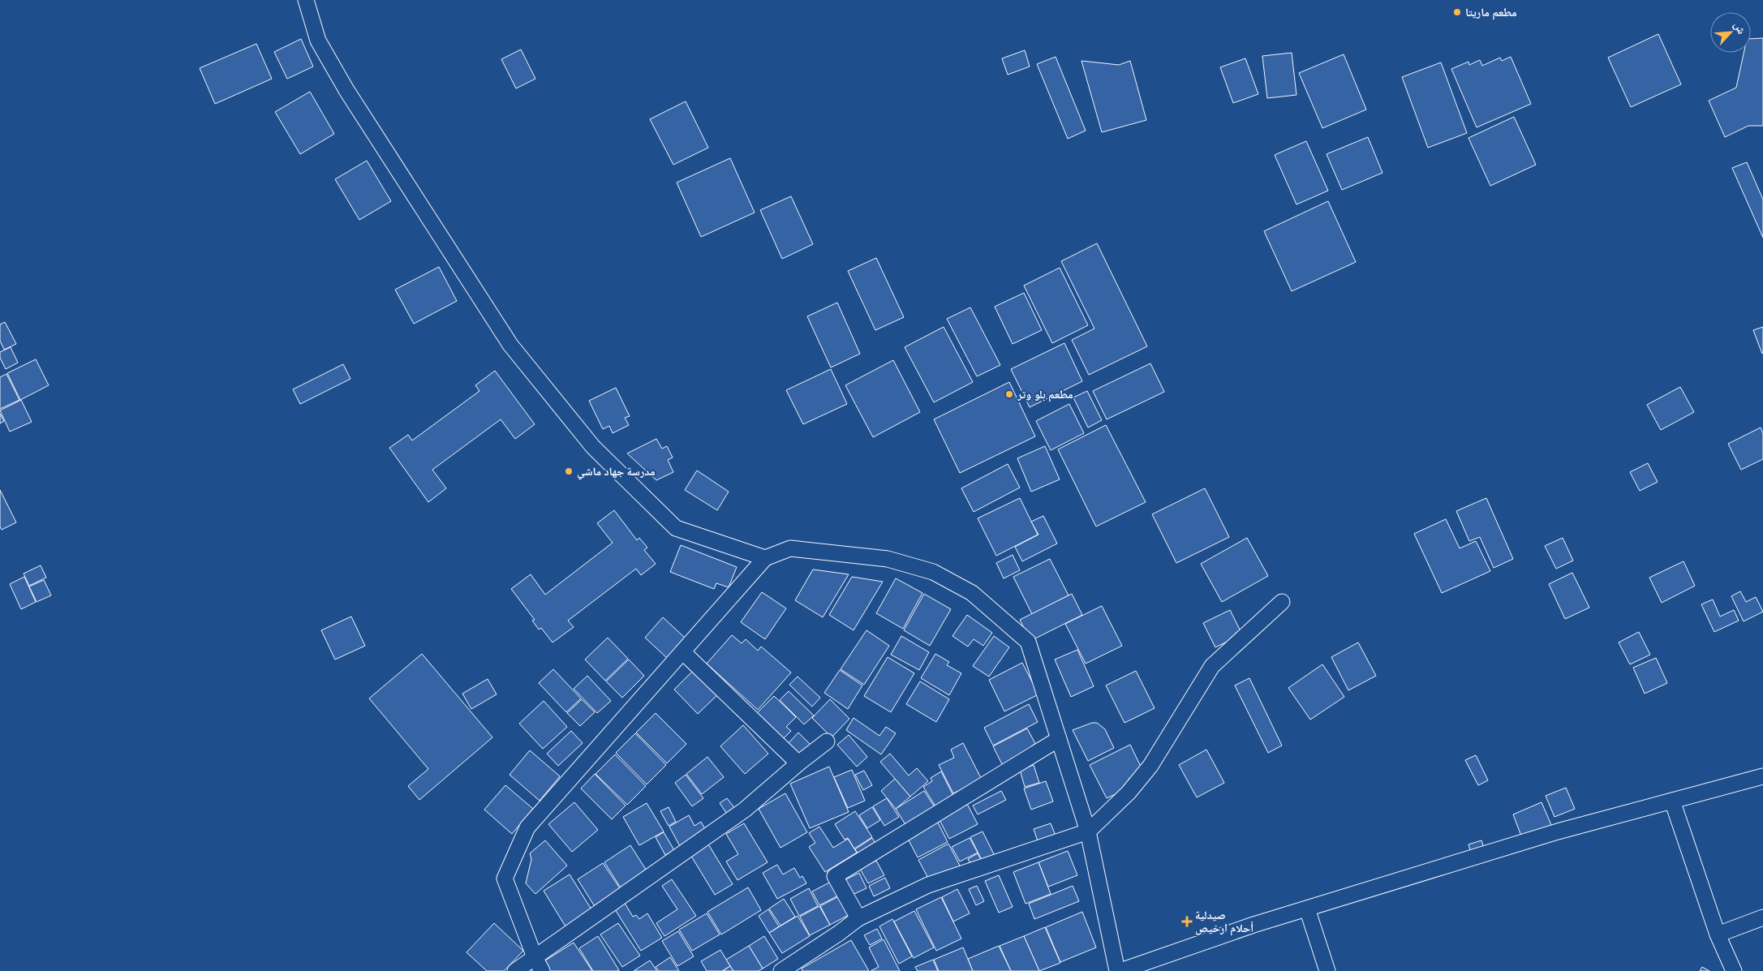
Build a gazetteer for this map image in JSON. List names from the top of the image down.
{
  "places": {
    "other": ["مطعم ماريتا", "مطعم بلو وتر", "مدرسة جهاد ماشي"],
    "health": ["صيدلية أحلام ارخيص"]
  },
  "north": "top right"
}
